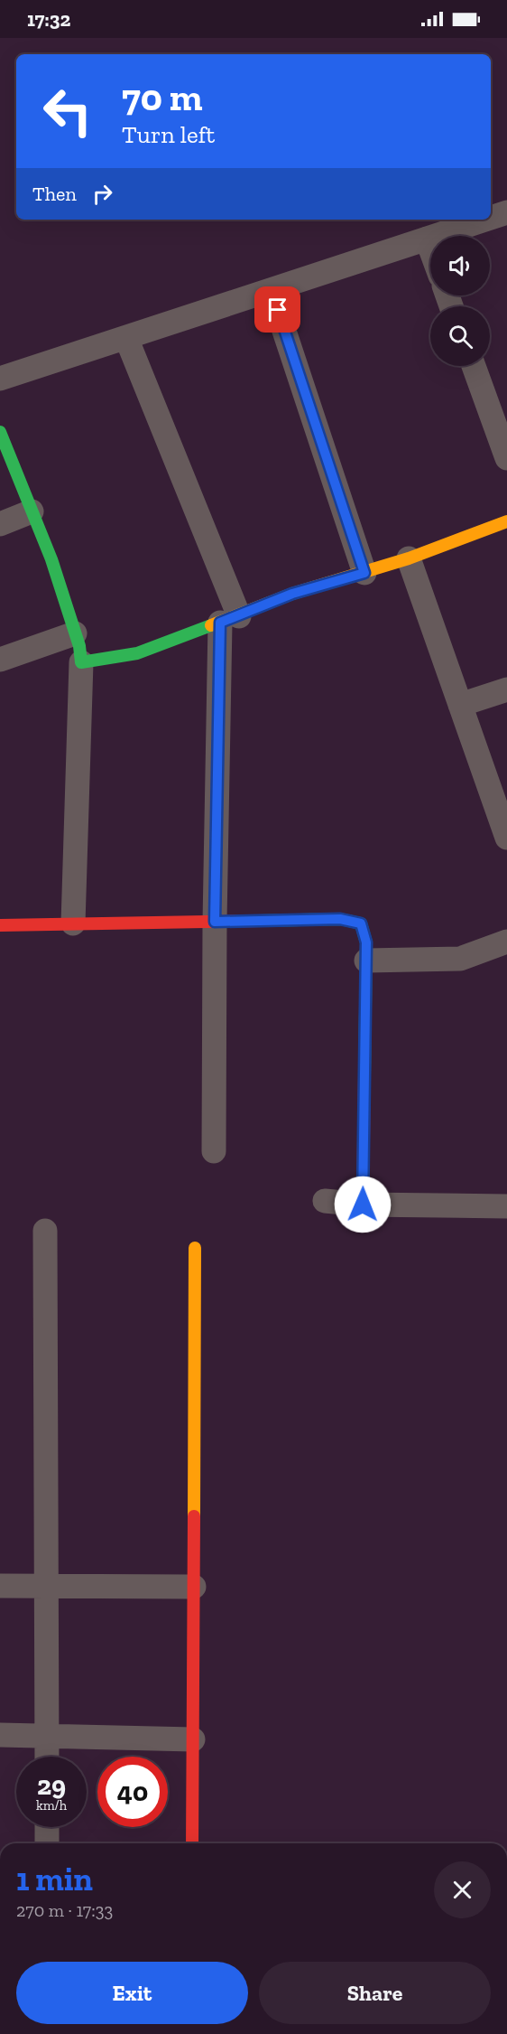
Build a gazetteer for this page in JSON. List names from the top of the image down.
{
  "page": {
    "status": "17:32",
    "turn": ["70 m", "Turn left"],
    "then": "Then",
    "speed": "29 km/h",
    "limit": "40",
    "heading": ["1 min", "270 m · 17:33"],
    "buttons": ["Exit", "Share"]
  }
}
